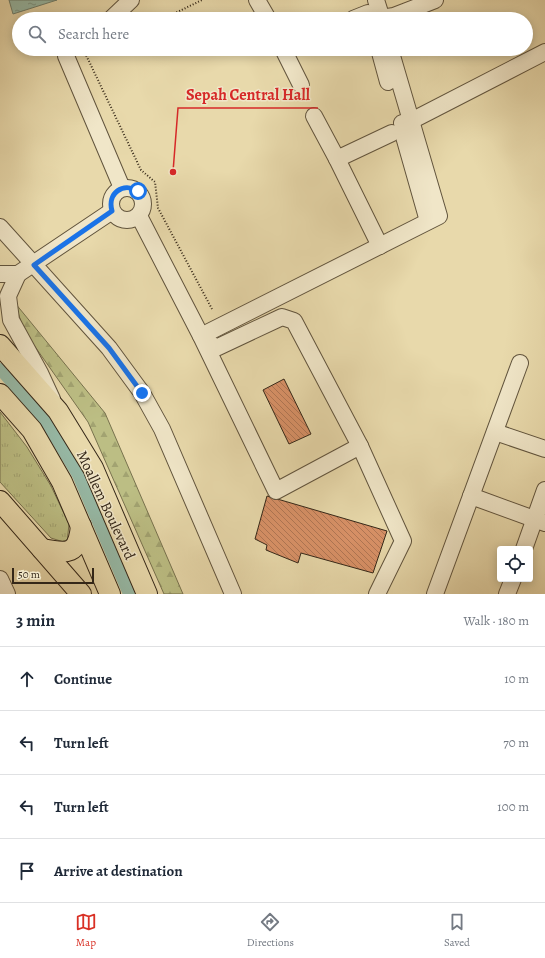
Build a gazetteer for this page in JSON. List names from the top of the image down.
{
  "streets": {
    "main road": ["Moallem Boulevard"]
  },
  "places": ["Sepah Central Hall"],
  "scale_bar": "50 m",
  "page": {
    "search": "Search here",
    "scale": "50 m",
    "heading": ["3 min", "Walk · 180 m"],
    "list": [
      ["Continue", "10 m"],
      ["Turn left", "70 m"],
      ["Turn left", "100 m"],
      "Arrive at destination"
    ],
    "nav": ["Map", "Directions", "Saved"]
  }
}
